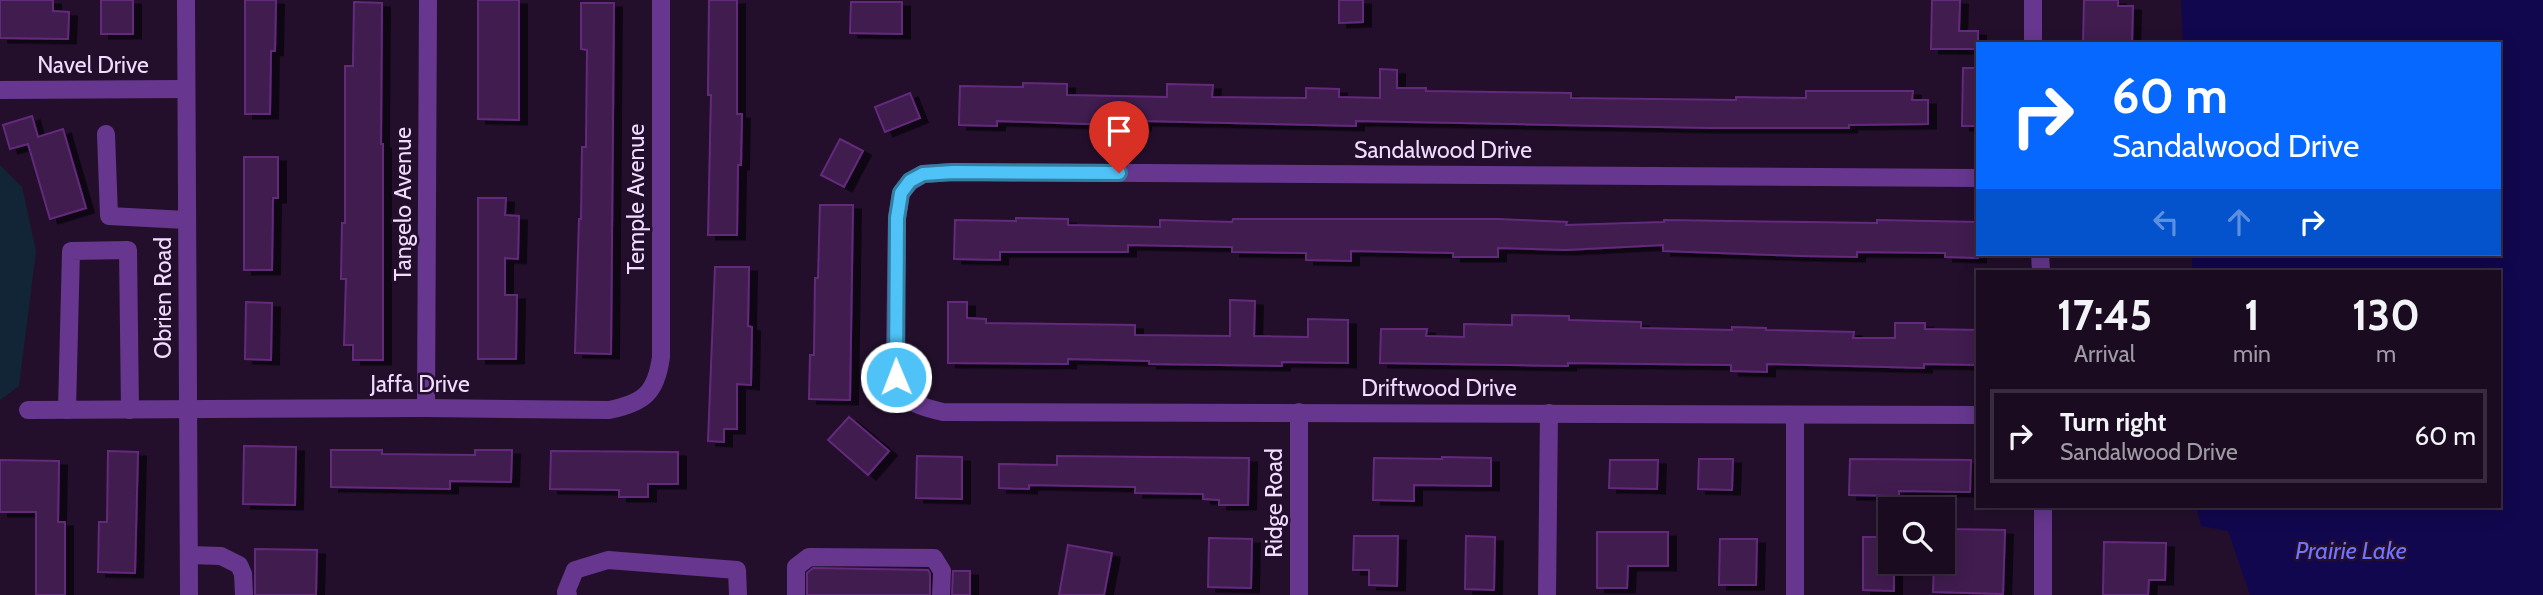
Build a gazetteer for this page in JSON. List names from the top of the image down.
{
  "streets": {
    "street": [
      "Navel Drive",
      "Sandalwood Drive",
      "Temple Avenue",
      "Tangelo Avenue",
      "Obrien Road",
      "Jaffa Drive",
      "Driftwood Drive",
      "Ridge Road"
    ]
  },
  "crossings": [
    ["Navel Drive", "Obrien Road"],
    ["Sandalwood Drive", "Driftwood Drive"],
    ["Temple Avenue", "Jaffa Drive"],
    ["Tangelo Avenue", "Jaffa Drive"],
    ["Obrien Road", "Jaffa Drive"],
    ["Driftwood Drive", "Ridge Road"]
  ],
  "water": ["Prairie Lake"],
  "page": {
    "turn": ["60 m", "Sandalwood Drive"],
    "eta": [
      "17:45",
      "Arrival",
      "1",
      "min",
      "130",
      "m"
    ],
    "list": [
      {
        "name": "Turn right",
        "note": "Sandalwood Drive",
        "value": "60 m"
      }
    ]
  }
}
